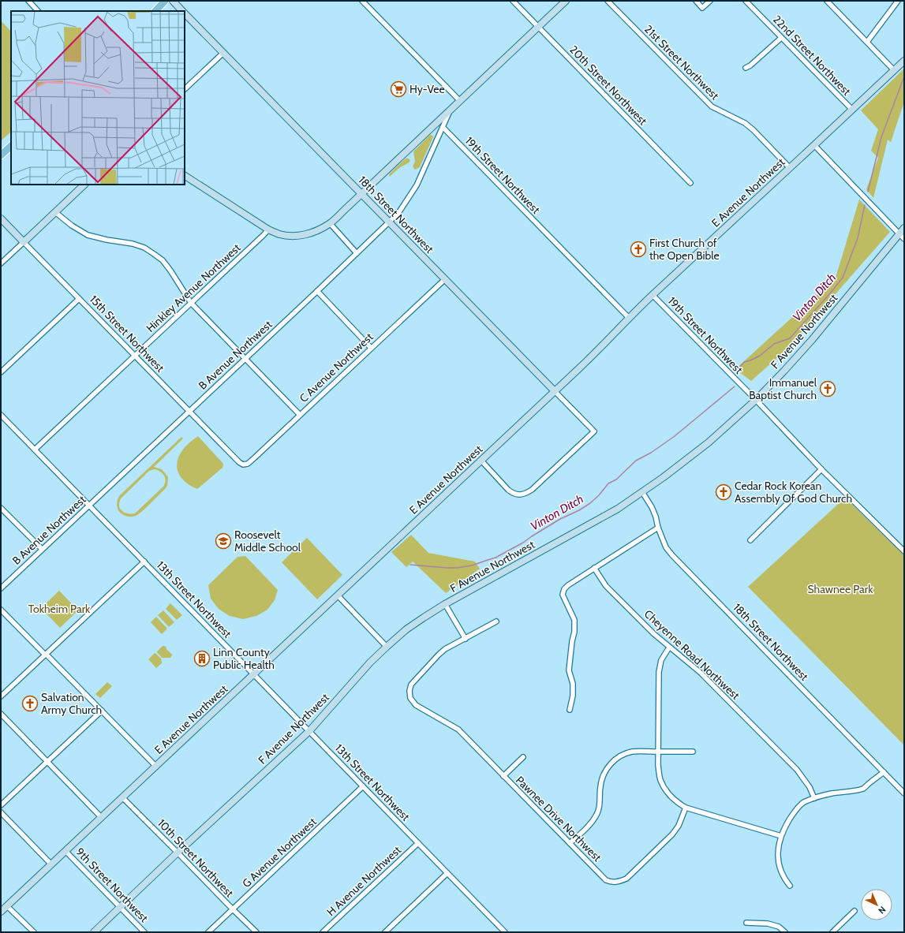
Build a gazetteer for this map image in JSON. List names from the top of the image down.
{
  "streets": {
    "street": [
      "22nd Street Northwest",
      "21st Street Northwest",
      "20th Street Northwest",
      "19th Street Northwest",
      "E Avenue Northwest",
      "18th Street Northwest",
      "Hinkley Avenue Northwest",
      "F Avenue Northwest",
      "15th Street Northwest",
      "B Avenue Northwest",
      "C Avenue Northwest",
      "13th Street Northwest",
      "Cheyenne Road Northwest",
      "Pawnee Drive Northwest",
      "G Avenue Northwest",
      "10th Street Northwest",
      "H Avenue Northwest",
      "9th Street Northwest"
    ]
  },
  "crossings": [
    ["22nd Street Northwest", "E Avenue Northwest"],
    ["21st Street Northwest", "E Avenue Northwest"],
    ["19th Street Northwest", "E Avenue Northwest"],
    ["19th Street Northwest", "F Avenue Northwest"],
    ["19th Street Northwest", "B Avenue Northwest"],
    ["E Avenue Northwest", "18th Street Northwest"],
    ["E Avenue Northwest", "13th Street Northwest"],
    ["E Avenue Northwest", "10th Street Northwest"],
    ["E Avenue Northwest", "9th Street Northwest"],
    ["18th Street Northwest", "F Avenue Northwest"],
    ["18th Street Northwest", "B Avenue Northwest"],
    ["18th Street Northwest", "C Avenue Northwest"],
    ["Hinkley Avenue Northwest", "15th Street Northwest"],
    ["Hinkley Avenue Northwest", "13th Street Northwest"],
    ["F Avenue Northwest", "13th Street Northwest"],
    ["F Avenue Northwest", "10th Street Northwest"],
    ["F Avenue Northwest", "9th Street Northwest"],
    ["15th Street Northwest", "B Avenue Northwest"],
    ["15th Street Northwest", "C Avenue Northwest"],
    ["B Avenue Northwest", "13th Street Northwest"],
    ["13th Street Northwest", "G Avenue Northwest"],
    ["13th Street Northwest", "H Avenue Northwest"],
    ["G Avenue Northwest", "10th Street Northwest"]
  ],
  "water": ["Vinton Ditch"],
  "parks": ["Shawnee Park", "Tokheim Park"],
  "places": {
    "supermarket": ["Hy-Vee"],
    "church": [
      "First Church of the Open Bible",
      "Immanuel Baptist Church",
      "Cedar Rock Korean Assembly Of God Church",
      "Salvation Army Church"
    ],
    "school or university": ["Roosevelt Middle School"],
    "building": ["Linn County Public Health"]
  },
  "north": "bottom right"
}
